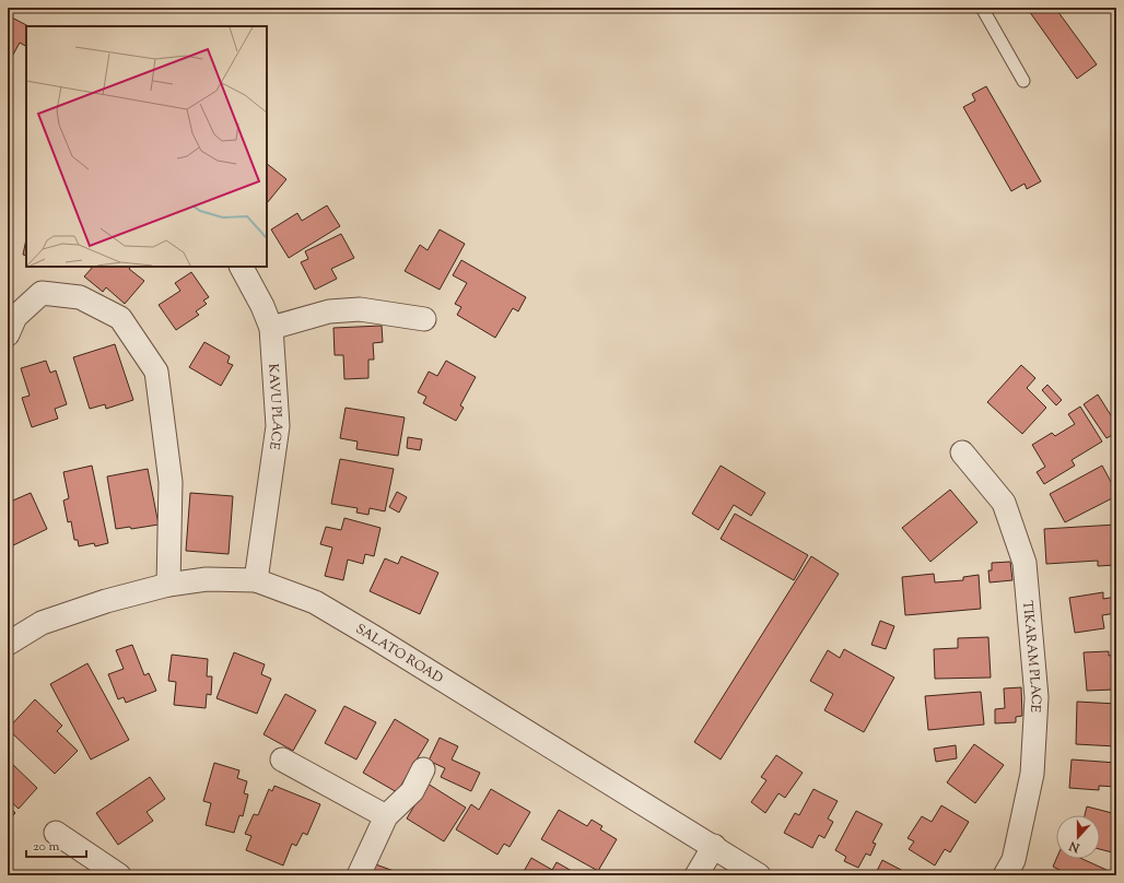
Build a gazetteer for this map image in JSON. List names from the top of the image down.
{
  "streets": {
    "street": ["KAVU PLACE", "SALATO ROAD", "TIKARAM PLACE"]
  },
  "crossings": [
    ["KAVU PLACE", "SALATO ROAD"]
  ],
  "scale_bar": "20 m",
  "north": "bottom"
}
